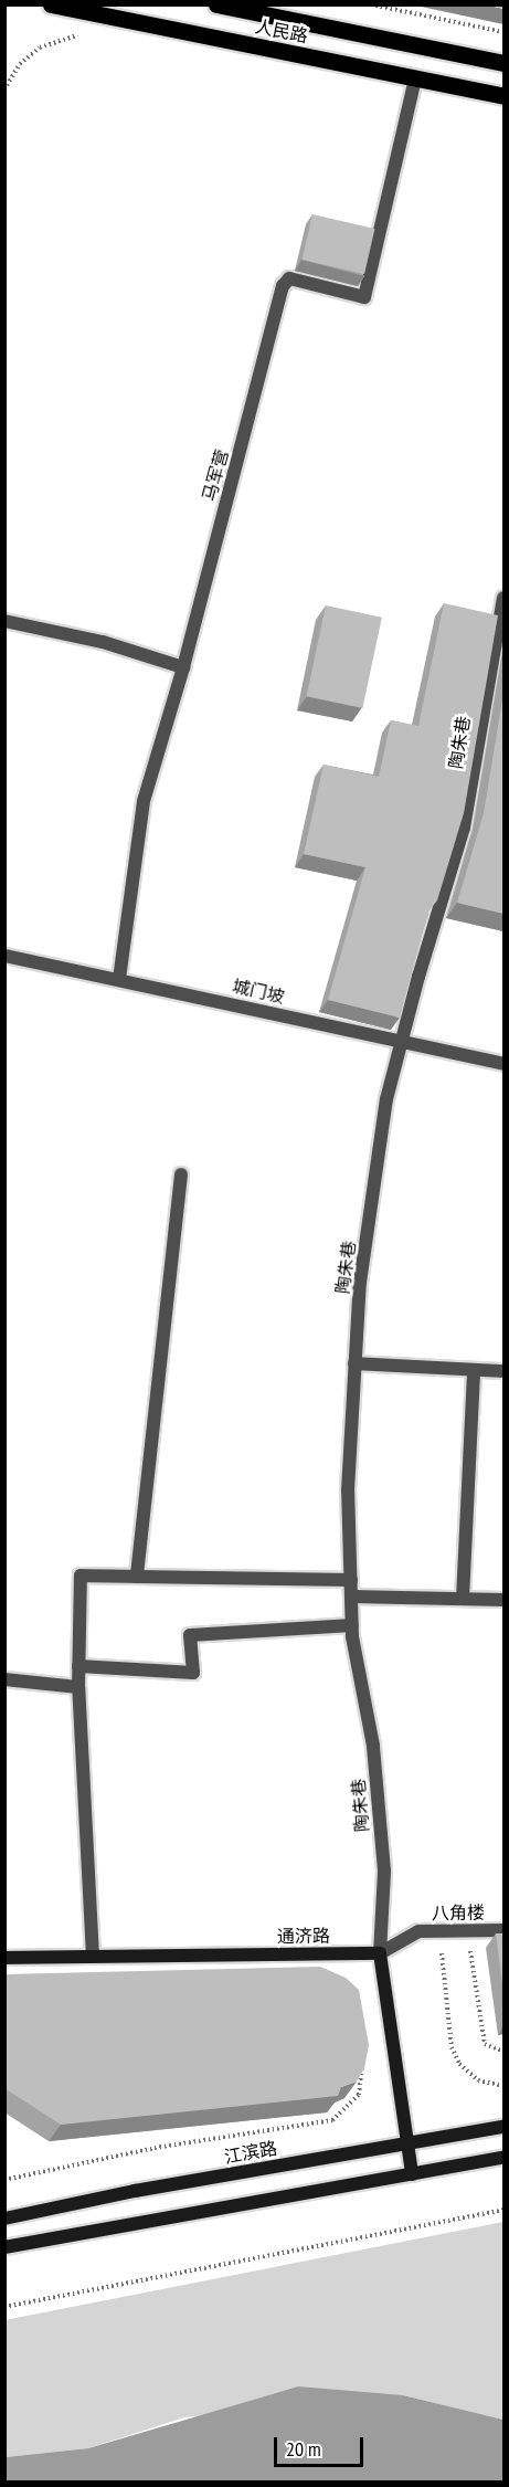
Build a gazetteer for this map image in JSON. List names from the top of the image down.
{
  "streets": {
    "main road": ["人民路", "通济路", "江滨路"],
    "lane": [
      "马军营",
      "陶朱巷",
      "城门坡",
      "八角楼"
    ]
  },
  "crossings": [
    ["人民路", "马军营"],
    ["马军营", "城门坡"],
    ["陶朱巷", "城门坡"],
    ["陶朱巷", "八角楼"],
    ["陶朱巷", "通济路"],
    ["八角楼", "通济路"]
  ],
  "scale_bar": "20 m"
}
